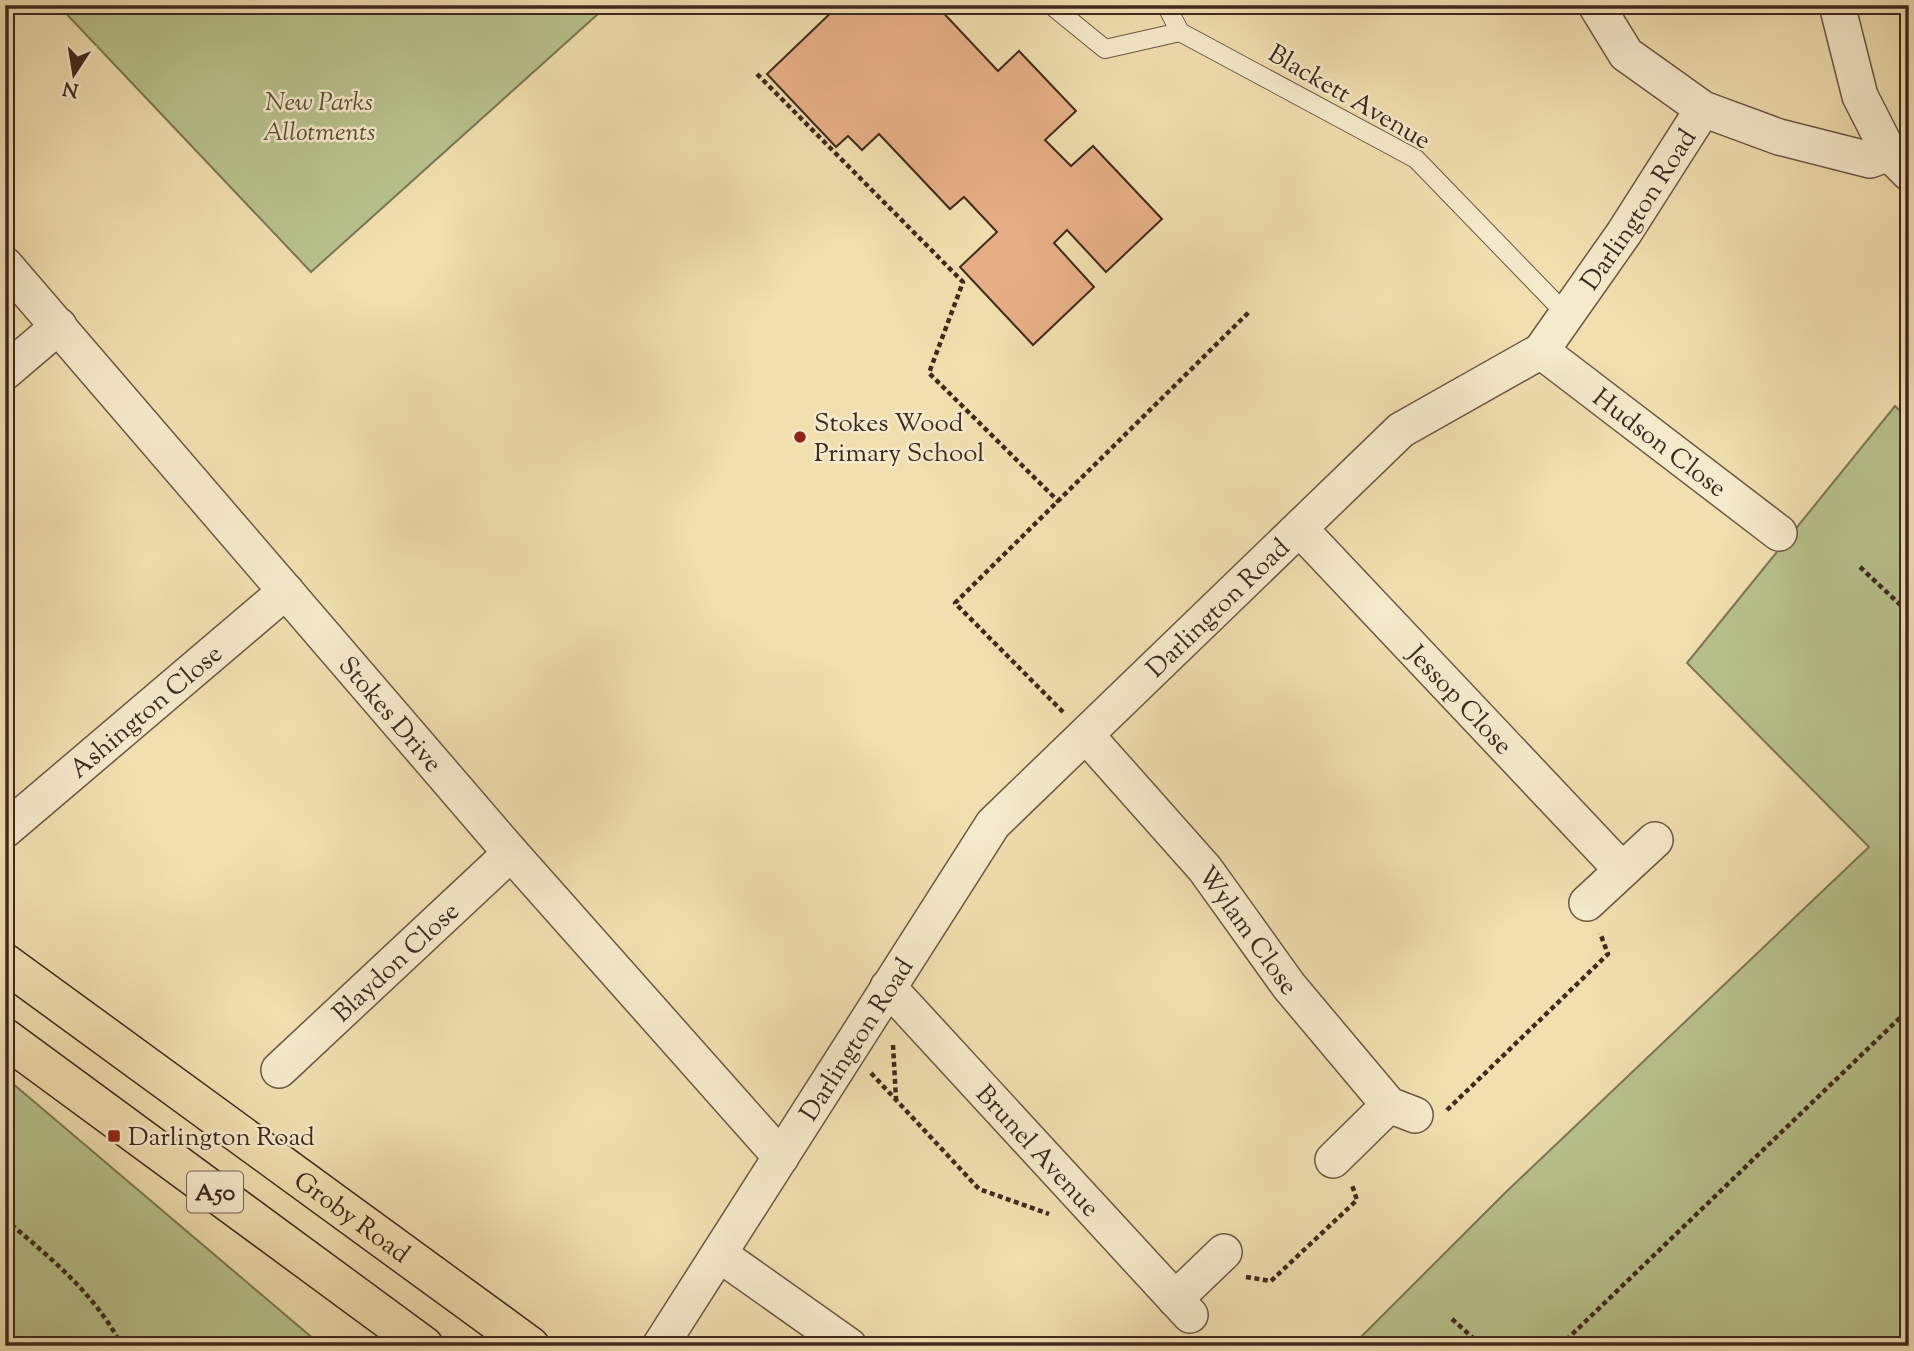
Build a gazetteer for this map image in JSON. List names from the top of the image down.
{
  "streets": {
    "main road": ["A50", "Groby Road"],
    "street": [
      "Darlington Road",
      "Hudson Close",
      "Jessop Close",
      "Ashington Close",
      "Stokes Drive",
      "Wylam Close",
      "Blaydon Close",
      "Brunel Avenue"
    ],
    "lane": ["Blackett Avenue"]
  },
  "crossings": [
    ["Blackett Avenue", "Darlington Road"],
    ["Darlington Road", "Hudson Close"],
    ["Darlington Road", "Jessop Close"],
    ["Darlington Road", "Stokes Drive"],
    ["Darlington Road", "Wylam Close"],
    ["Darlington Road", "Brunel Avenue"],
    ["Ashington Close", "Stokes Drive"],
    ["Stokes Drive", "Blaydon Close"]
  ],
  "parks": ["New Parks Allotments"],
  "places": {
    "other": ["Stokes Wood Primary School"],
    "transit": ["Darlington Road"]
  },
  "north": "bottom"
}
